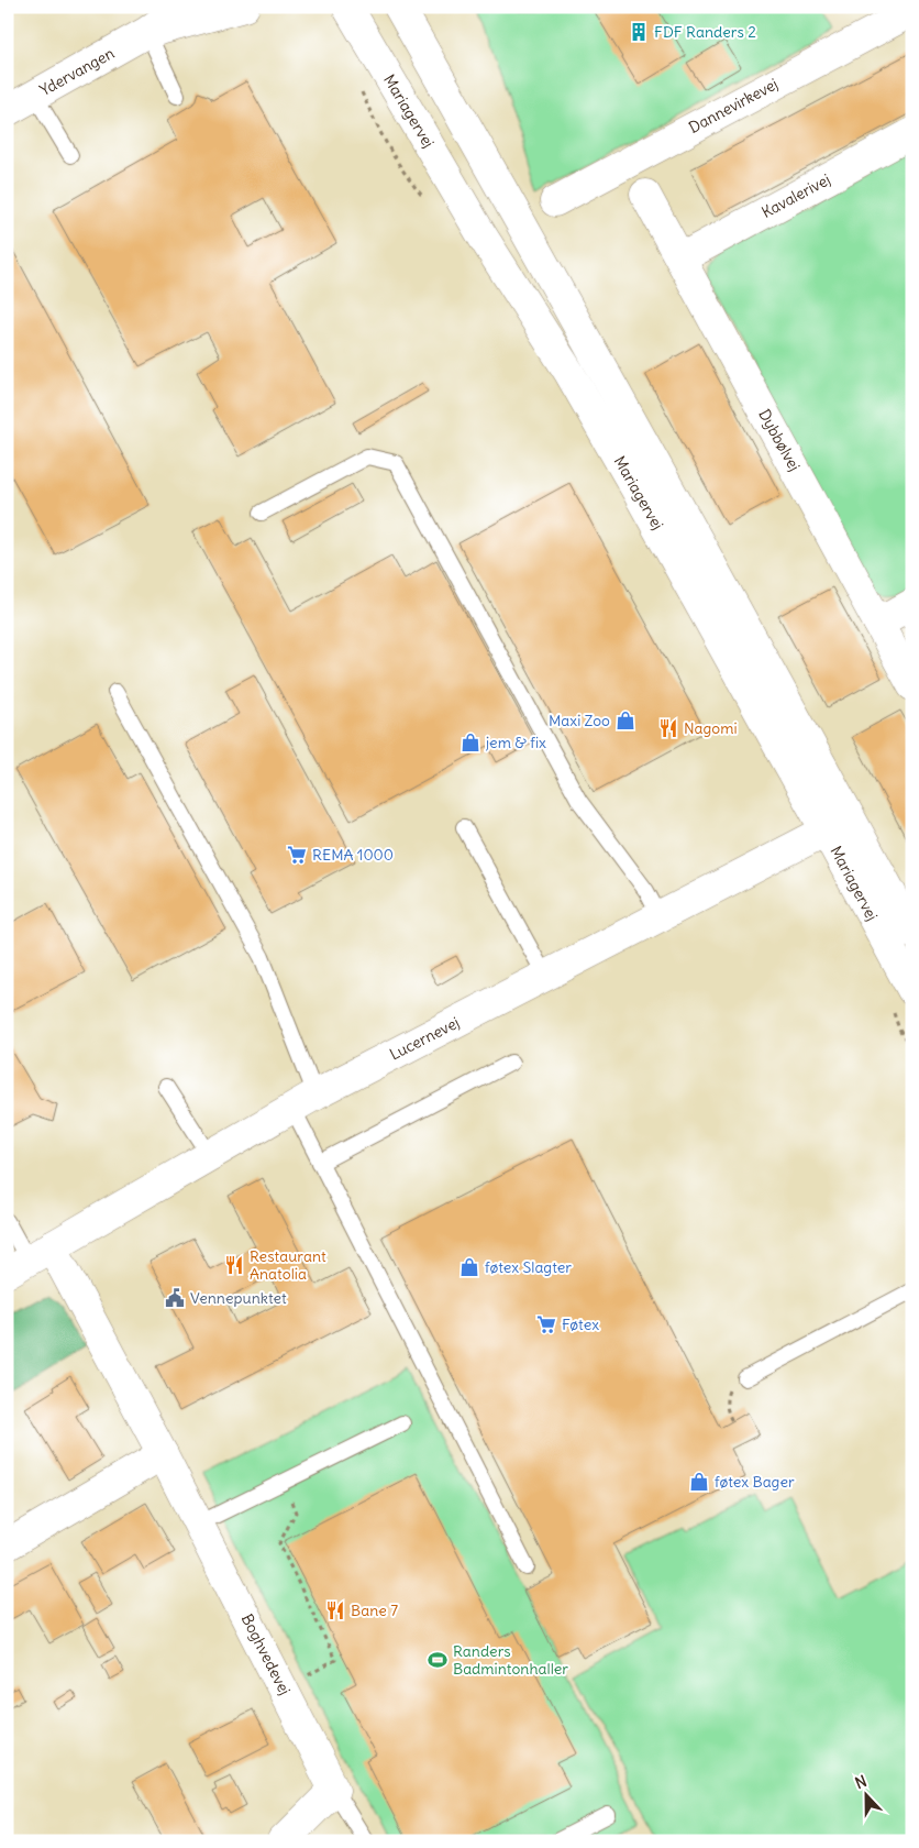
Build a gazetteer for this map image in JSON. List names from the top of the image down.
{
  "streets": {
    "street": [
      "Ydervangen",
      "Dannevirkevej",
      "Mariagervej",
      "Kavalerivej",
      "Dybbølvej",
      "Lucernevej",
      "Boghvedevej"
    ]
  },
  "crossings": [
    ["Mariagervej", "Lucernevej"],
    ["Kavalerivej", "Dybbølvej"],
    ["Lucernevej", "Boghvedevej"]
  ],
  "places": {
    "building": ["FDF Randers 2"],
    "shop": [
      "Maxi Zoo",
      "jem & fix",
      "føtex Slagter",
      "føtex Bager"
    ],
    "restaurant": ["Nagomi", "Restaurant Anatolia", "Bane 7"],
    "supermarket": ["REMA 1000", "Føtex"],
    "public building": ["Vennepunktet"],
    "sports": ["Randers Badmintonhaller"]
  },
  "north": "top"
}
